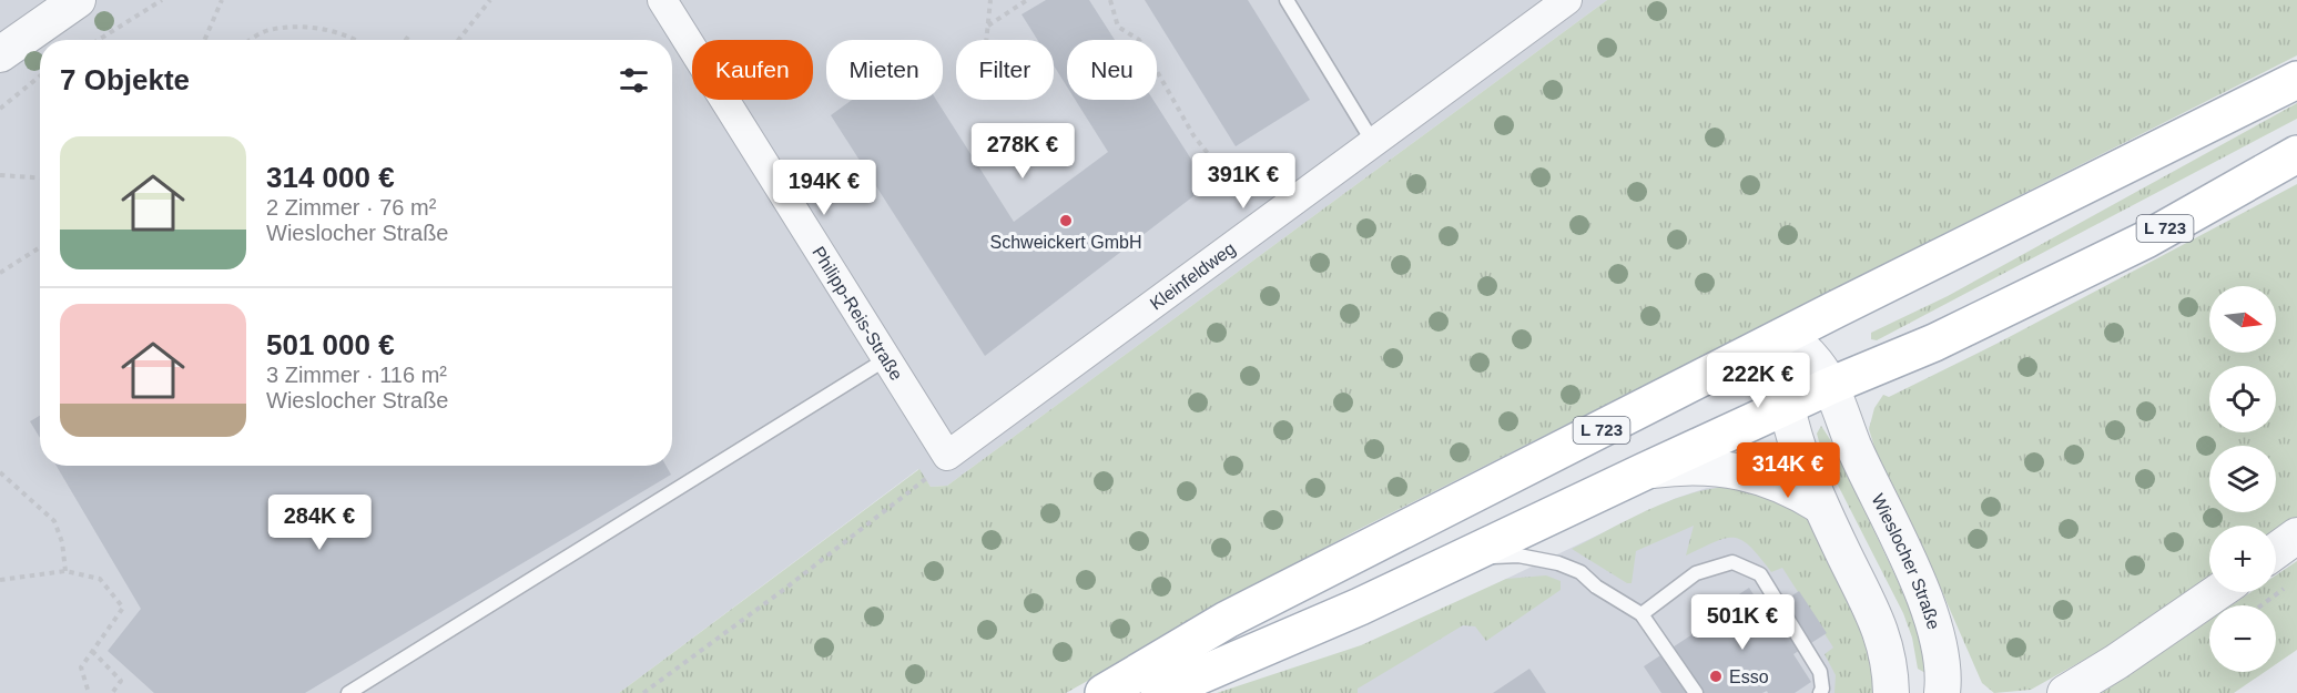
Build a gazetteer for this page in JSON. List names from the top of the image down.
{
  "streets": {
    "main road": ["L 723"],
    "street": ["Kleinfeldweg", "Philipp-Reis-Straße", "Wieslocher Straße"]
  },
  "crossings": [
    ["L 723", "Wieslocher Straße"],
    ["Kleinfeldweg", "Philipp-Reis-Straße"]
  ],
  "places": ["Schweickert GmbH", "Esso"],
  "north": "right",
  "page": {
    "chip": [
      "Kaufen",
      "Mieten",
      "Filter",
      "Neu"
    ],
    "heading": "7 Objekte",
    "list": [
      {
        "name": "314 000 €",
        "note": "2 Zimmer · 76 m² · Wieslocher Straße"
      },
      {
        "name": "501 000 €",
        "note": "3 Zimmer · 116 m² · Wieslocher Straße"
      }
    ],
    "price": [
      "278K €",
      "391K €",
      "194K €",
      "222K €",
      "314K €",
      "284K €",
      "501K €"
    ],
    "map_buttons": ["+", "−"]
  }
}
